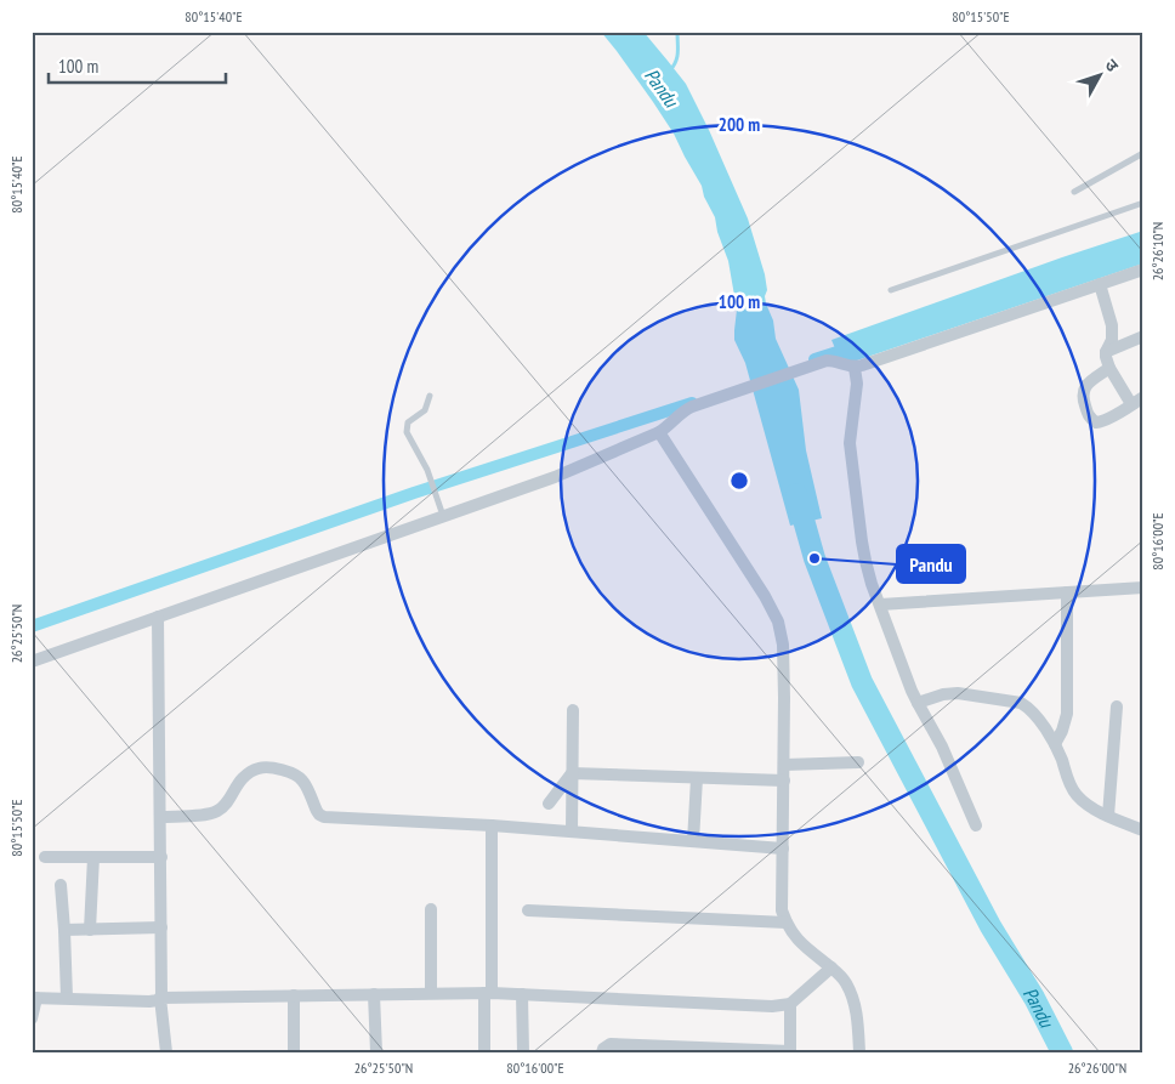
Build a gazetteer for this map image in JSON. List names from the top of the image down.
{
  "water": ["Pandu"],
  "places": ["Pandu"],
  "scale_bar": "100 m",
  "north": "top right",
  "coordinates": [
    "80°15'40\"E",
    "80°15'50\"E",
    "26°26'10\"N",
    "80°16'00\"E",
    "26°25'50\"N",
    "26°26'00\"N"
  ],
  "rings": ["200 m", "100 m"]
}
